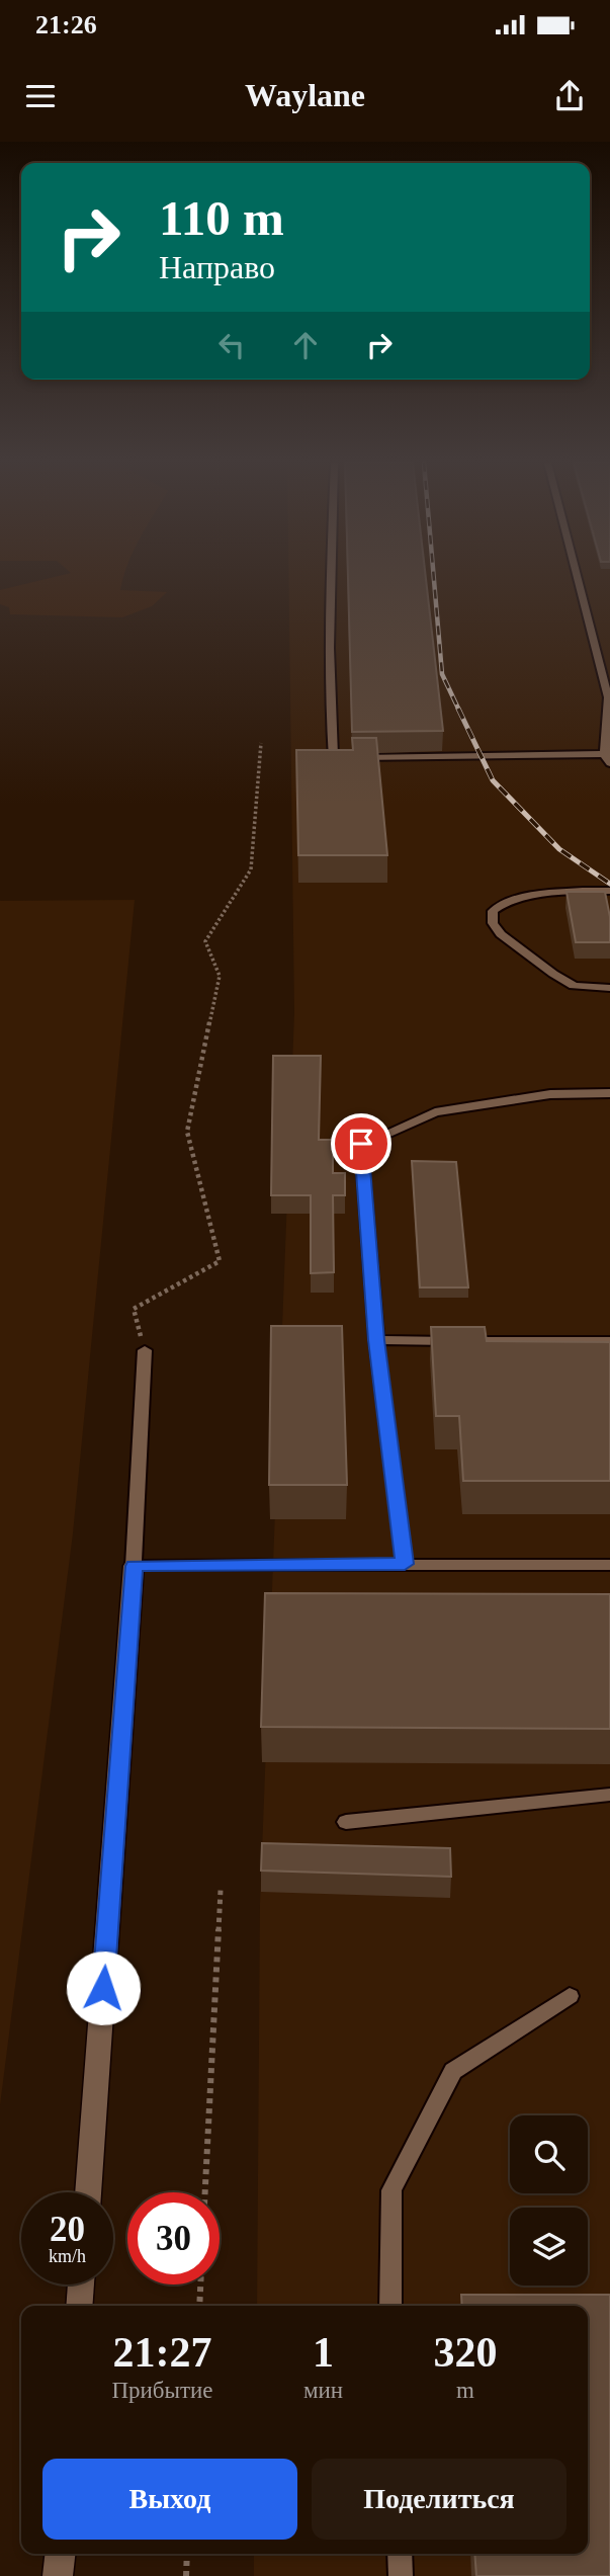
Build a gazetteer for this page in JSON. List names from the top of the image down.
{
  "page": {
    "status": "21:26",
    "header": "Waylane",
    "turn": ["110 m", "Направо"],
    "speed": "20 km/h",
    "limit": "30",
    "eta": [
      "21:27",
      "Прибытие",
      "1",
      "мин",
      "320",
      "m"
    ],
    "buttons": ["Выход", "Поделиться"]
  }
}
